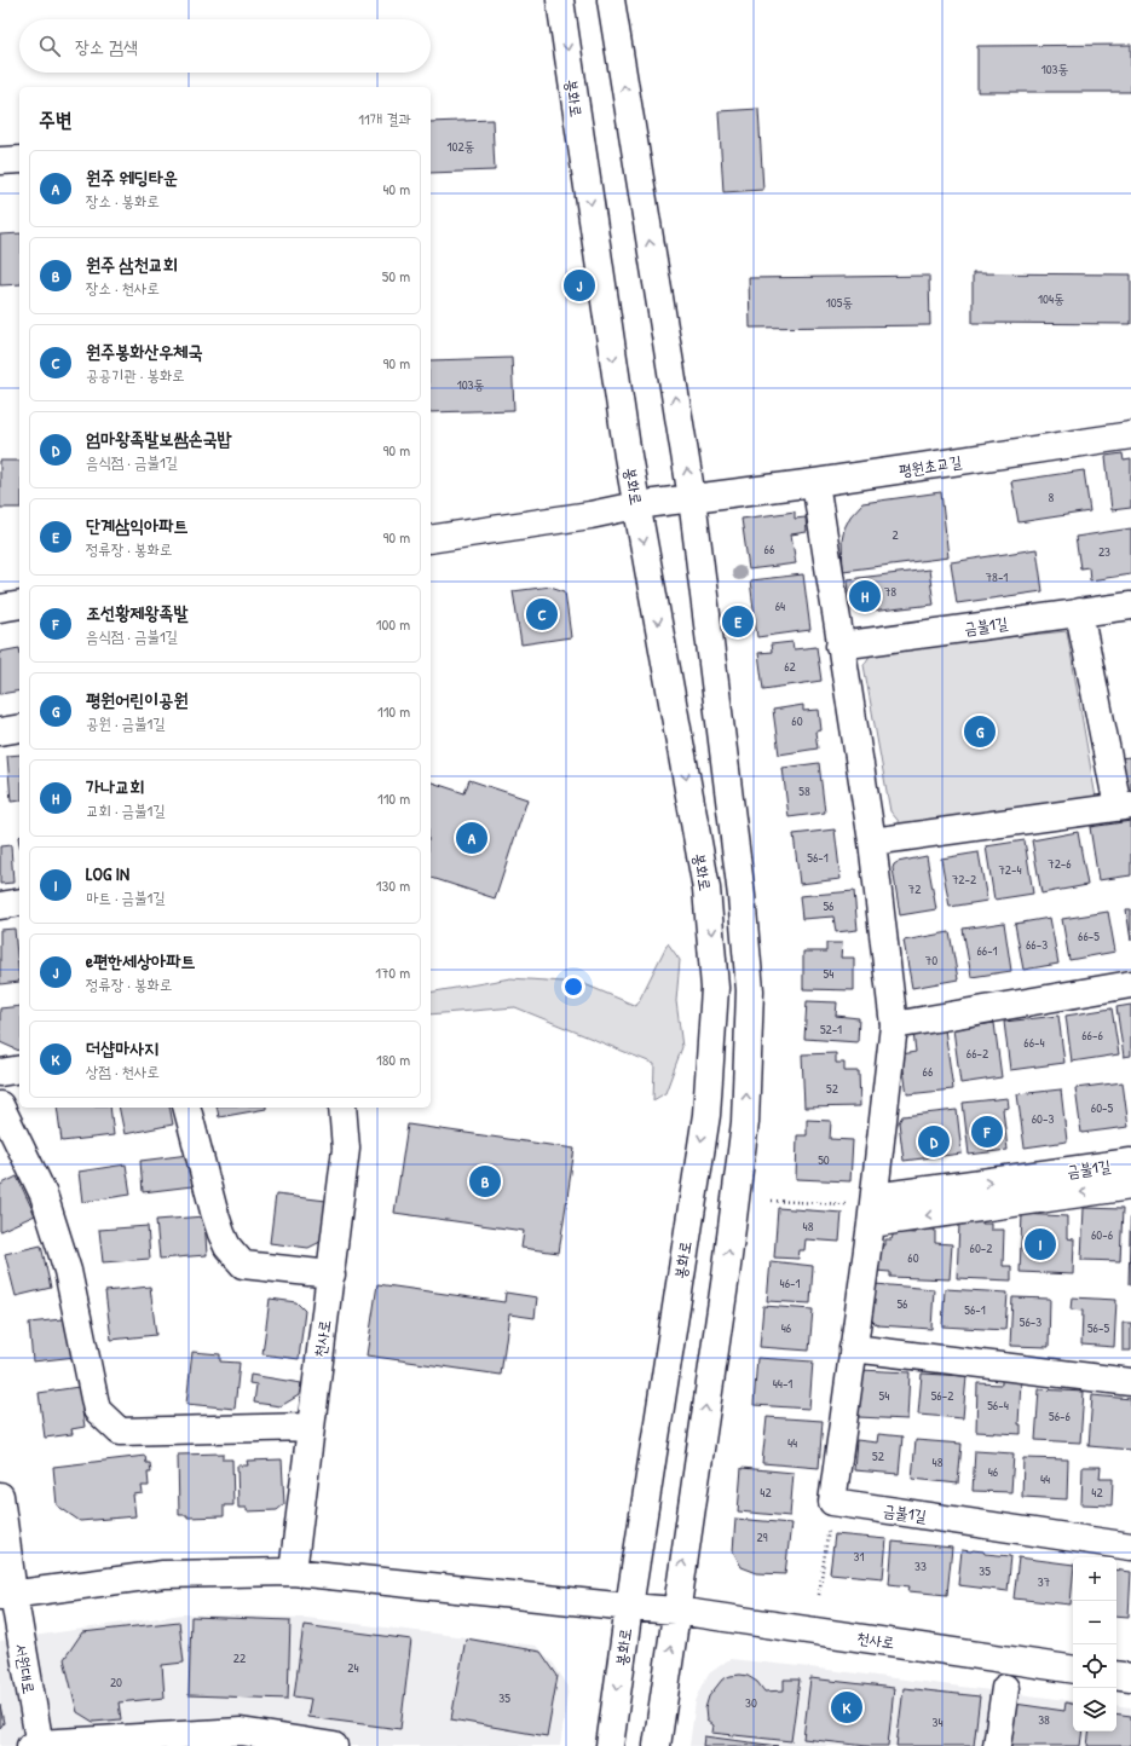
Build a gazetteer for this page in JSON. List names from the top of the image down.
{
  "streets": {
    "street": [
      "봉화로",
      "평원초교길",
      "금불1길",
      "천사로",
      "서원대로"
    ]
  },
  "crossings": [
    ["봉화로", "평원초교길"],
    ["봉화로", "천사로"]
  ],
  "house_numbers": [
    "103동",
    "102동",
    "104동",
    "105동",
    "103동",
    "8",
    "2",
    "66",
    "23",
    "78-1",
    "78",
    "64",
    "62",
    "60",
    "58",
    "56-1",
    "72-6",
    "72-4",
    "72-2",
    "72",
    "56",
    "66-5",
    "66-3",
    "66-1",
    "70",
    "54",
    "52-1",
    "66-6",
    "66-4",
    "66-2",
    "66",
    "52",
    "60-5",
    "60-3",
    "50",
    "48",
    "60-6",
    "60-2",
    "60",
    "46-1",
    "56",
    "56-1",
    "56-3",
    "46",
    "56-5",
    "44-1",
    "54",
    "56-2",
    "56-4",
    "56-6",
    "44",
    "52",
    "48",
    "46",
    "44",
    "42",
    "42",
    "29",
    "31",
    "33",
    "35",
    "37",
    "22",
    "24",
    "20",
    "35",
    "30",
    "38",
    "34"
  ],
  "page": {
    "search": "장소 검색",
    "heading": ["주변", "11개 결과"],
    "list": [
      {
        "mark": "A",
        "name": "원주 웨딩타운",
        "note": "장소 · 봉화로",
        "value": "40 m"
      },
      {
        "mark": "B",
        "name": "원주 삼천교회",
        "note": "장소 · 천사로",
        "value": "50 m"
      },
      {
        "mark": "C",
        "name": "원주봉화산우체국",
        "note": "공공기관 · 봉화로",
        "value": "90 m"
      },
      {
        "mark": "D",
        "name": "엄마왕족발보쌈손국밥",
        "note": "음식점 · 금불1길",
        "value": "90 m"
      },
      {
        "mark": "E",
        "name": "단계삼익아파트",
        "note": "정류장 · 봉화로",
        "value": "90 m"
      },
      {
        "mark": "F",
        "name": "조선황제왕족발",
        "note": "음식점 · 금불1길",
        "value": "100 m"
      },
      {
        "mark": "G",
        "name": "평원어린이공원",
        "note": "공원 · 금불1길",
        "value": "110 m"
      },
      {
        "mark": "H",
        "name": "가나교회",
        "note": "교회 · 금불1길",
        "value": "110 m"
      },
      {
        "mark": "I",
        "name": "LOG IN",
        "note": "마트 · 금불1길",
        "value": "130 m"
      },
      {
        "mark": "J",
        "name": "e편한세상아파트",
        "note": "정류장 · 봉화로",
        "value": "170 m"
      },
      {
        "mark": "K",
        "name": "더샵마사지",
        "note": "상점 · 천사로",
        "value": "180 m"
      }
    ],
    "pins": [
      "J",
      "H",
      "C",
      "E",
      "G",
      "A",
      "F",
      "D",
      "B",
      "I",
      "K"
    ],
    "map_buttons": ["+", "−"]
  }
}
